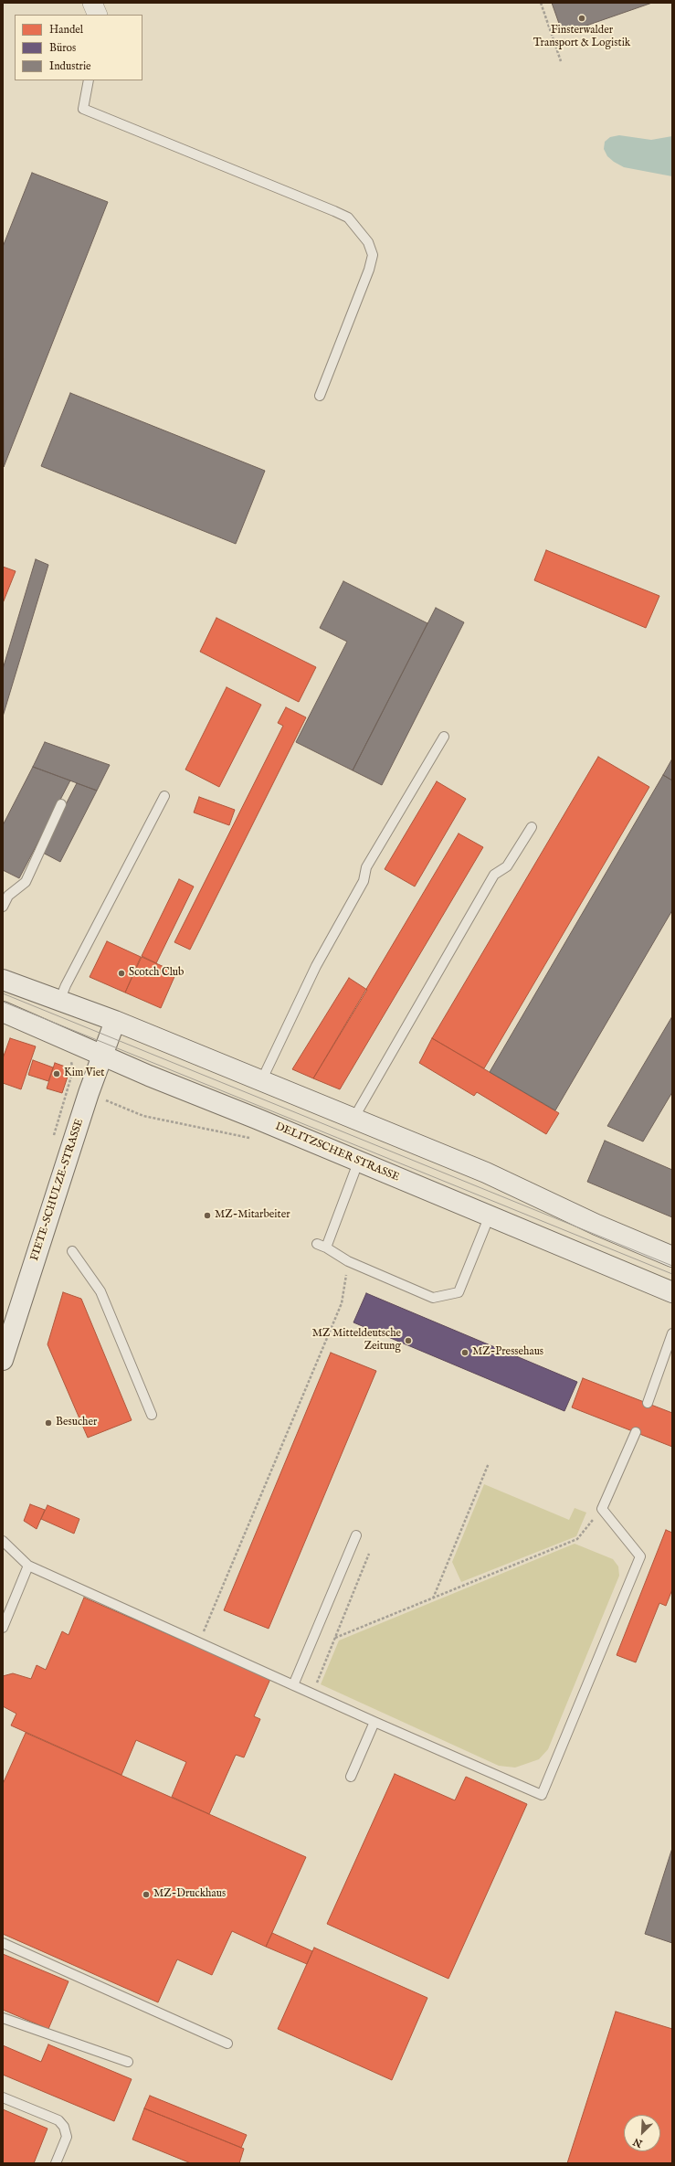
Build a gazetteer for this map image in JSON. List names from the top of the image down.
{
  "streets": {
    "main road": ["DELITZSCHER STRASSE", "FIETE-SCHULZE-STRASSE"]
  },
  "crossings": [
    ["DELITZSCHER STRASSE", "FIETE-SCHULZE-STRASSE"]
  ],
  "places": [
    "Finsterwalder Transport & Logistik",
    "Scotch Club",
    "Kim Viet",
    "MZ-Mitarbeiter",
    "MZ Mitteldeutsche Zeitung",
    "MZ-Pressehaus",
    "Besucher",
    "MZ-Druckhaus"
  ],
  "legend": ["Handel", "Büros", "Industrie"],
  "north": "bottom left"
}
